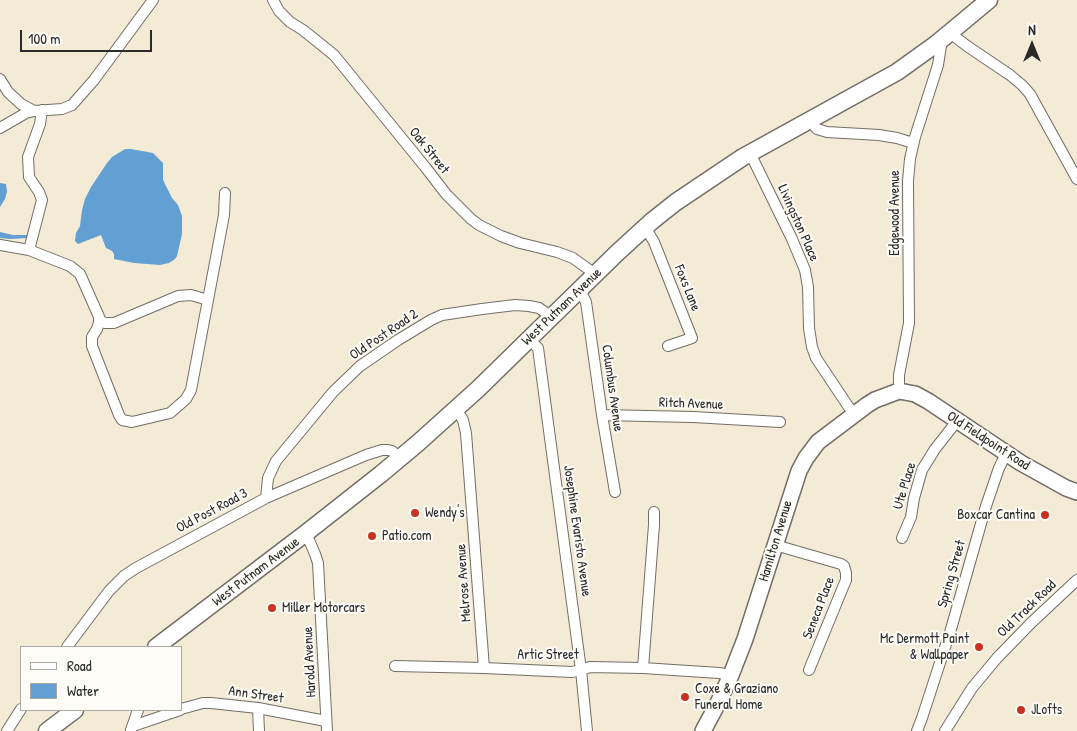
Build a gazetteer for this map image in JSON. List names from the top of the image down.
{
  "streets": {
    "main road": ["West Putnam Avenue", "Old Fieldpoint Road", "Hamilton Avenue"],
    "street": [
      "Oak Street",
      "Edgewood Avenue",
      "Livingston Place",
      "Foxs Lane",
      "Old Post Road 2",
      "Columbus Avenue",
      "Ritch Avenue",
      "Ute Place",
      "Old Post Road 3",
      "Josephine Evaristo Avenue",
      "Spring Street",
      "Melrose Avenue",
      "Seneca Place",
      "Old Track Road",
      "Artic Street",
      "Harold Avenue",
      "Ann Street"
    ]
  },
  "crossings": [
    ["Oak Street", "West Putnam Avenue"],
    ["Edgewood Avenue", "West Putnam Avenue"],
    ["Edgewood Avenue", "Old Fieldpoint Road"],
    ["Edgewood Avenue", "Hamilton Avenue"],
    ["Livingston Place", "West Putnam Avenue"],
    ["Livingston Place", "Hamilton Avenue"],
    ["Foxs Lane", "West Putnam Avenue"],
    ["West Putnam Avenue", "Old Post Road 2"],
    ["West Putnam Avenue", "Columbus Avenue"],
    ["West Putnam Avenue", "Old Post Road 3"],
    ["West Putnam Avenue", "Josephine Evaristo Avenue"],
    ["West Putnam Avenue", "Melrose Avenue"],
    ["West Putnam Avenue", "Harold Avenue"],
    ["Old Post Road 2", "Old Post Road 3"],
    ["Columbus Avenue", "Ritch Avenue"],
    ["Old Fieldpoint Road", "Ute Place"],
    ["Old Fieldpoint Road", "Hamilton Avenue"],
    ["Old Fieldpoint Road", "Spring Street"],
    ["Josephine Evaristo Avenue", "Artic Street"],
    ["Hamilton Avenue", "Seneca Place"],
    ["Hamilton Avenue", "Artic Street"],
    ["Melrose Avenue", "Artic Street"],
    ["Harold Avenue", "Ann Street"]
  ],
  "places": [
    "Wendy's",
    "Boxcar Cantina",
    "Patio.com",
    "Miller Motorcars",
    "Mc Dermott Paint & Wallpaper",
    "Coxe & Graziano Funeral Home",
    "JLofts"
  ],
  "legend": ["Road", "Water"],
  "scale_bar": "100 m",
  "north": "top"
}
